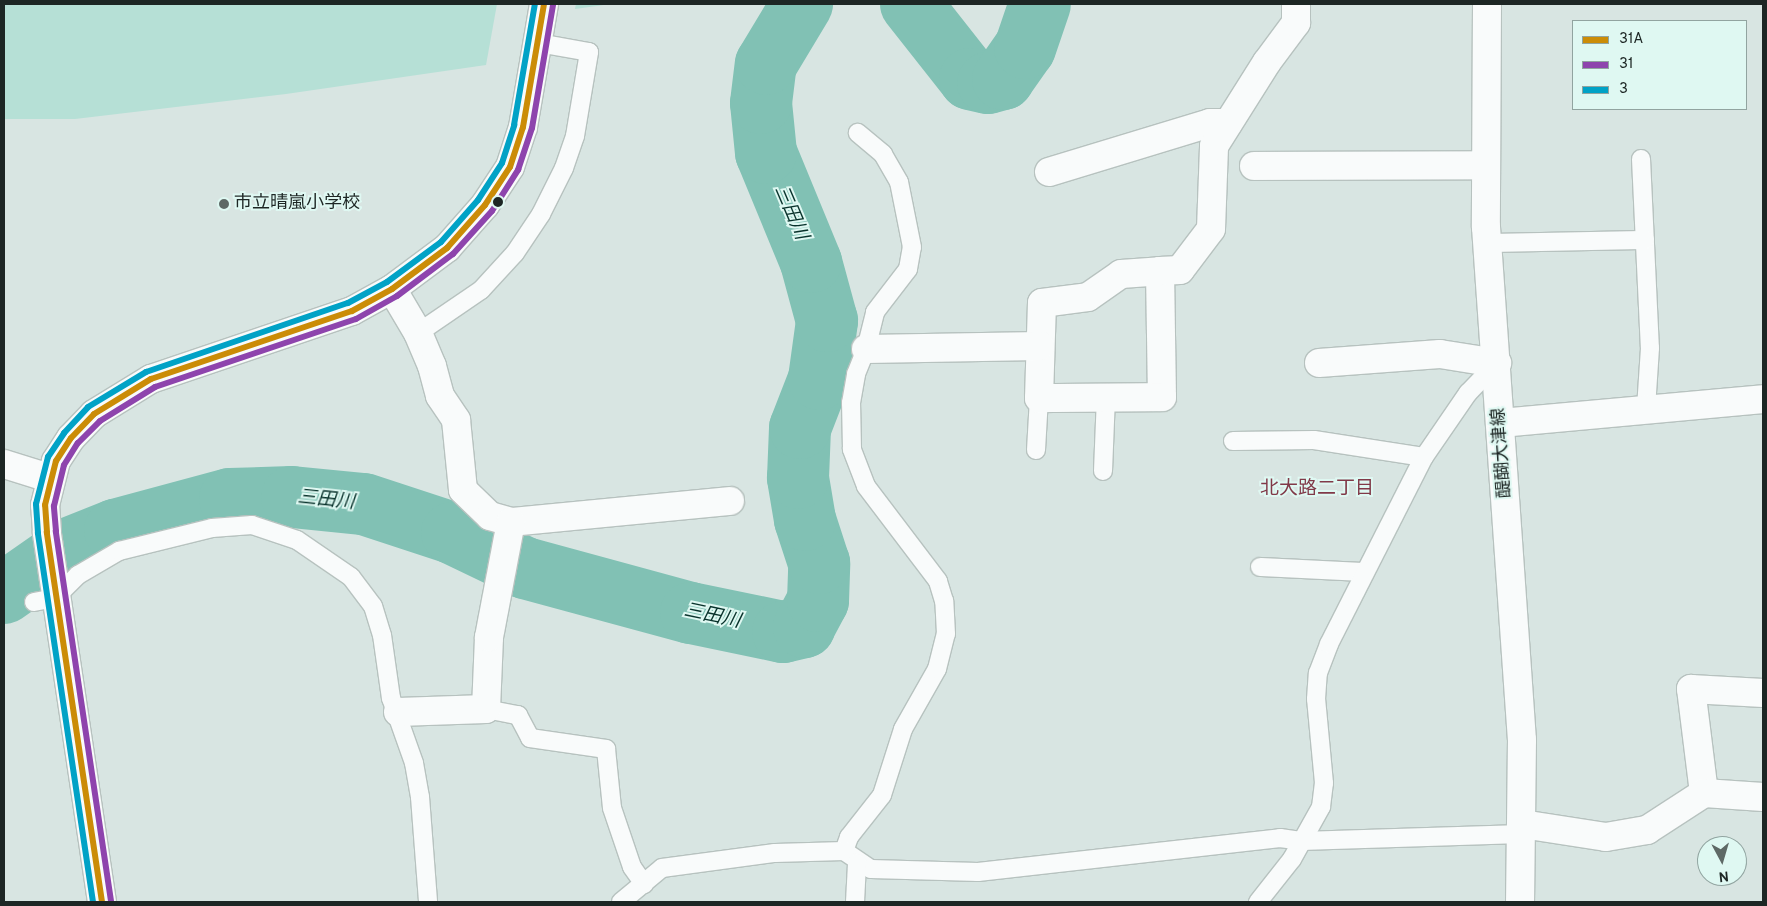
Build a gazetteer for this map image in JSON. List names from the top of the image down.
{
  "streets": {
    "street": ["醍醐大津線"]
  },
  "districts": ["北大路二丁目"],
  "water": ["三田川"],
  "places": ["市立晴嵐小学校"],
  "lines": ["transit line 31A", "transit line 3", "transit line 31"],
  "legend": ["31A", "31", "3"],
  "north": "bottom"
}
